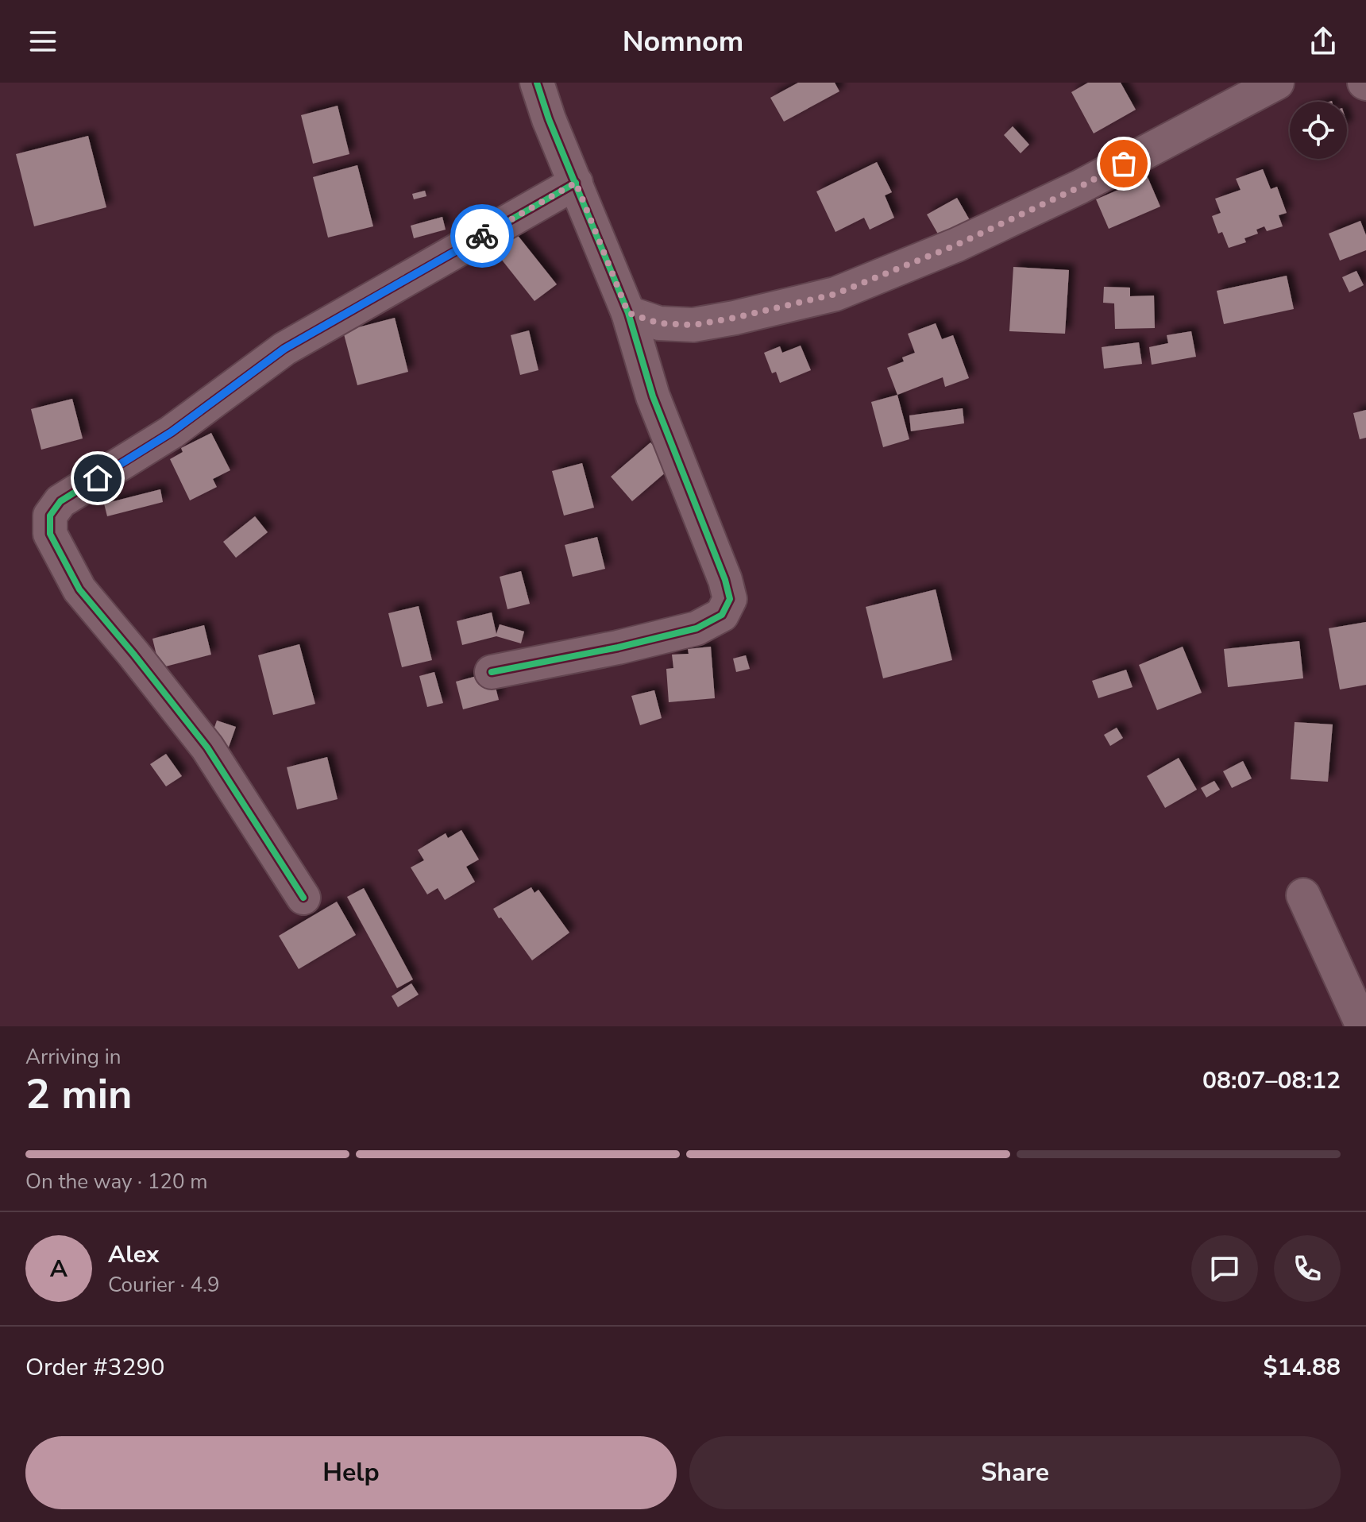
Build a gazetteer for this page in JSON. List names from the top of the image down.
{
  "page": {
    "header": "Nomnom",
    "heading": ["2 min", "Arriving in", "08:07–08:12"],
    "panel": [
      "Alex",
      "Courier · 4.9",
      "Order #3290",
      "$14.88"
    ],
    "bar": "On the way · 120 m",
    "round": "A",
    "buttons": ["Help", "Share"]
  }
}
